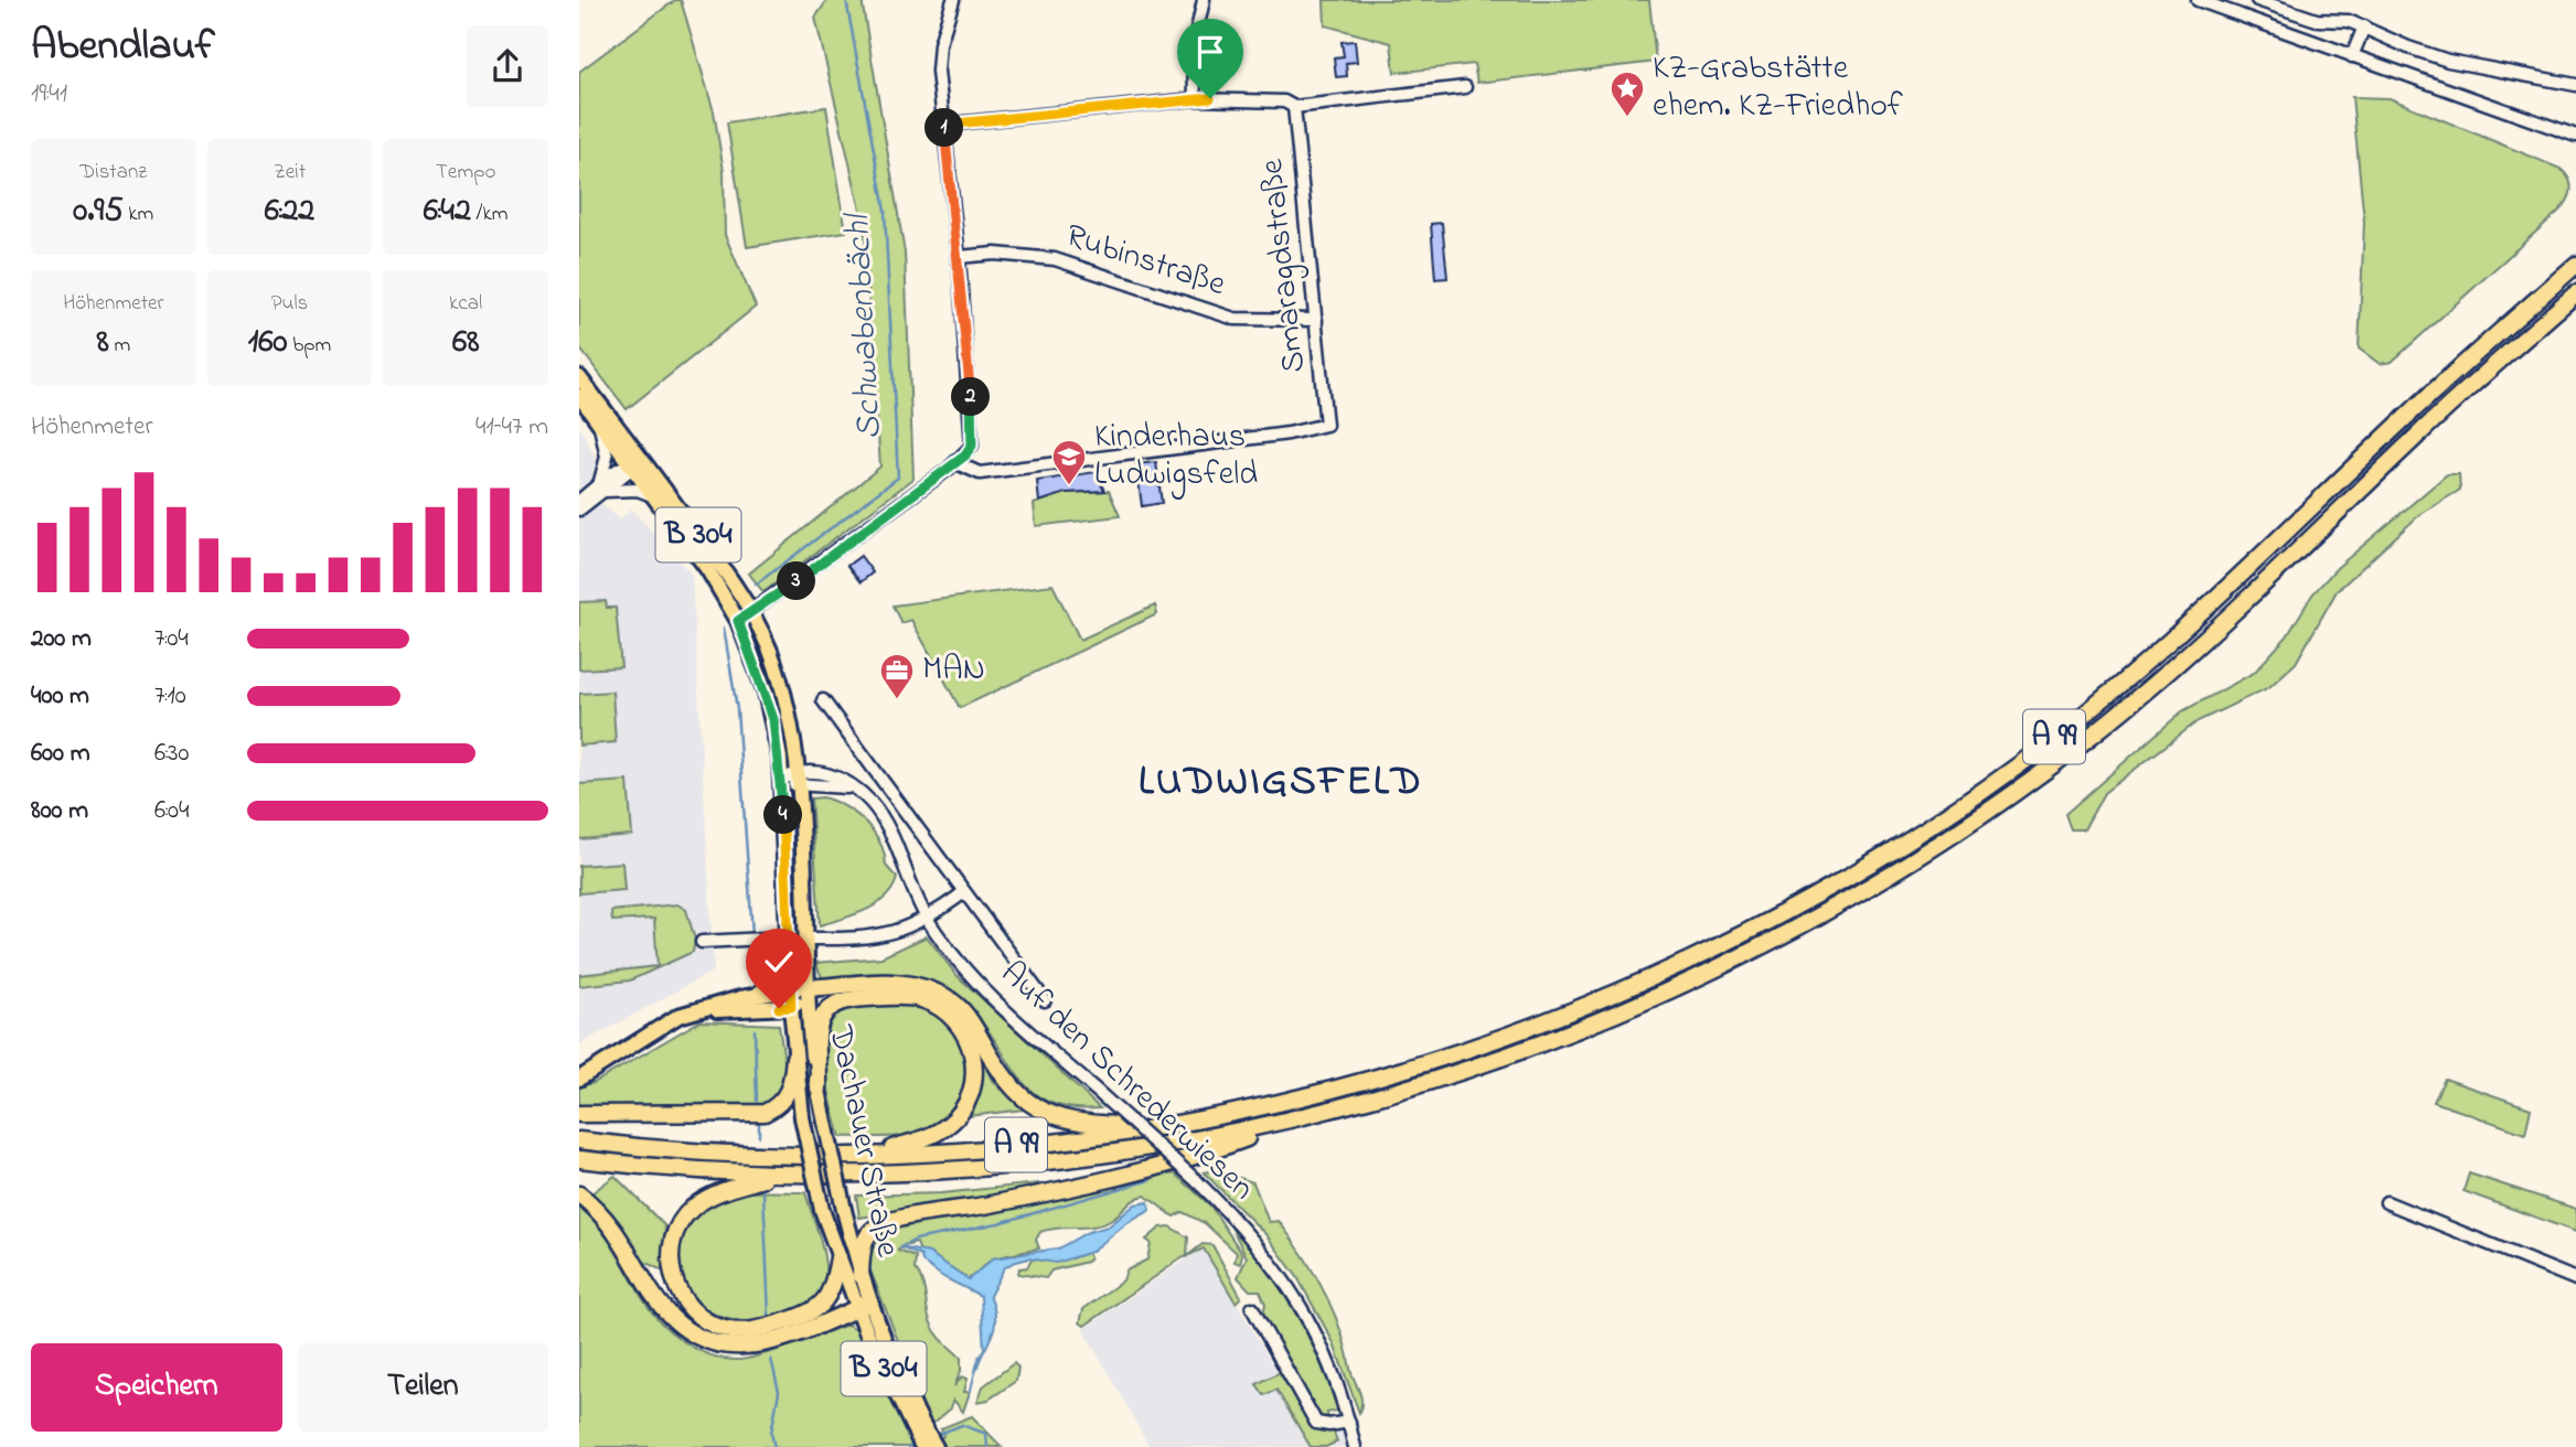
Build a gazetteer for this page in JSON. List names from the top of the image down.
{
  "streets": {
    "highway": ["A 99"],
    "main road": ["B 304", "Dachauer Straße"],
    "street": ["Rubinstraße", "Smaragdstraße", "Auf den Schrederwiesen"]
  },
  "crossings": [
    ["Rubinstraße", "Smaragdstraße"],
    ["Auf den Schrederwiesen", "Dachauer Straße"]
  ],
  "districts": ["LUDWIGSFELD"],
  "water": ["Schwabenbächl"],
  "places": {
    "place": ["KZ-Grabstätte ehem. KZ-Friedhof"],
    "school or university": ["Kinderhaus Ludwigsfeld"],
    "office": ["MAN"]
  },
  "page": {
    "heading": ["Abendlauf", "19:41"],
    "pins": [
      "1",
      "2",
      "3",
      "4"
    ],
    "stats": [
      ["Distanz", "0.95 km"],
      ["Zeit", "6:22"],
      ["Tempo", "6:42 /km"],
      ["Höhenmeter", "8 m"],
      ["Puls", "160 bpm"],
      ["kcal", "68"]
    ],
    "chart": ["Höhenmeter", "41–47 m"],
    "list": [
      {
        "name": "200 m",
        "note": "7:04"
      },
      {
        "name": "400 m",
        "note": "7:10"
      },
      {
        "name": "600 m",
        "note": "6:30"
      },
      {
        "name": "800 m",
        "note": "6:04"
      }
    ],
    "buttons": ["Speichern", "Teilen"]
  }
}
